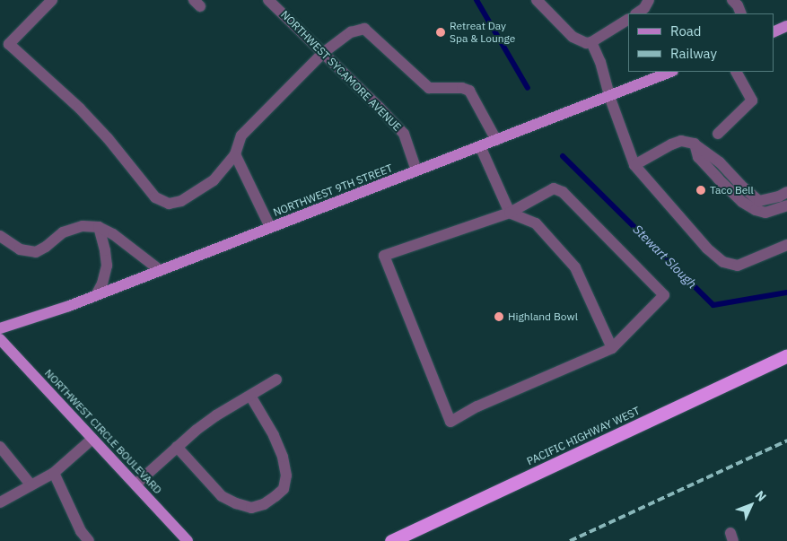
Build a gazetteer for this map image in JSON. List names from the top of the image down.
{
  "streets": {
    "highway": ["PACIFIC HIGHWAY WEST"],
    "main road": ["NORTHWEST 9TH STREET", "NORTHWEST CIRCLE BOULEVARD"],
    "street": ["NORTHWEST SYCAMORE AVENUE"]
  },
  "crossings": [
    ["NORTHWEST SYCAMORE AVENUE", "NORTHWEST 9TH STREET"]
  ],
  "water": ["Stewart Slough"],
  "places": ["Retreat Day Spa & Lounge", "Taco Bell", "Highland Bowl"],
  "legend": ["Road", "Railway"],
  "north": "top right"
}
